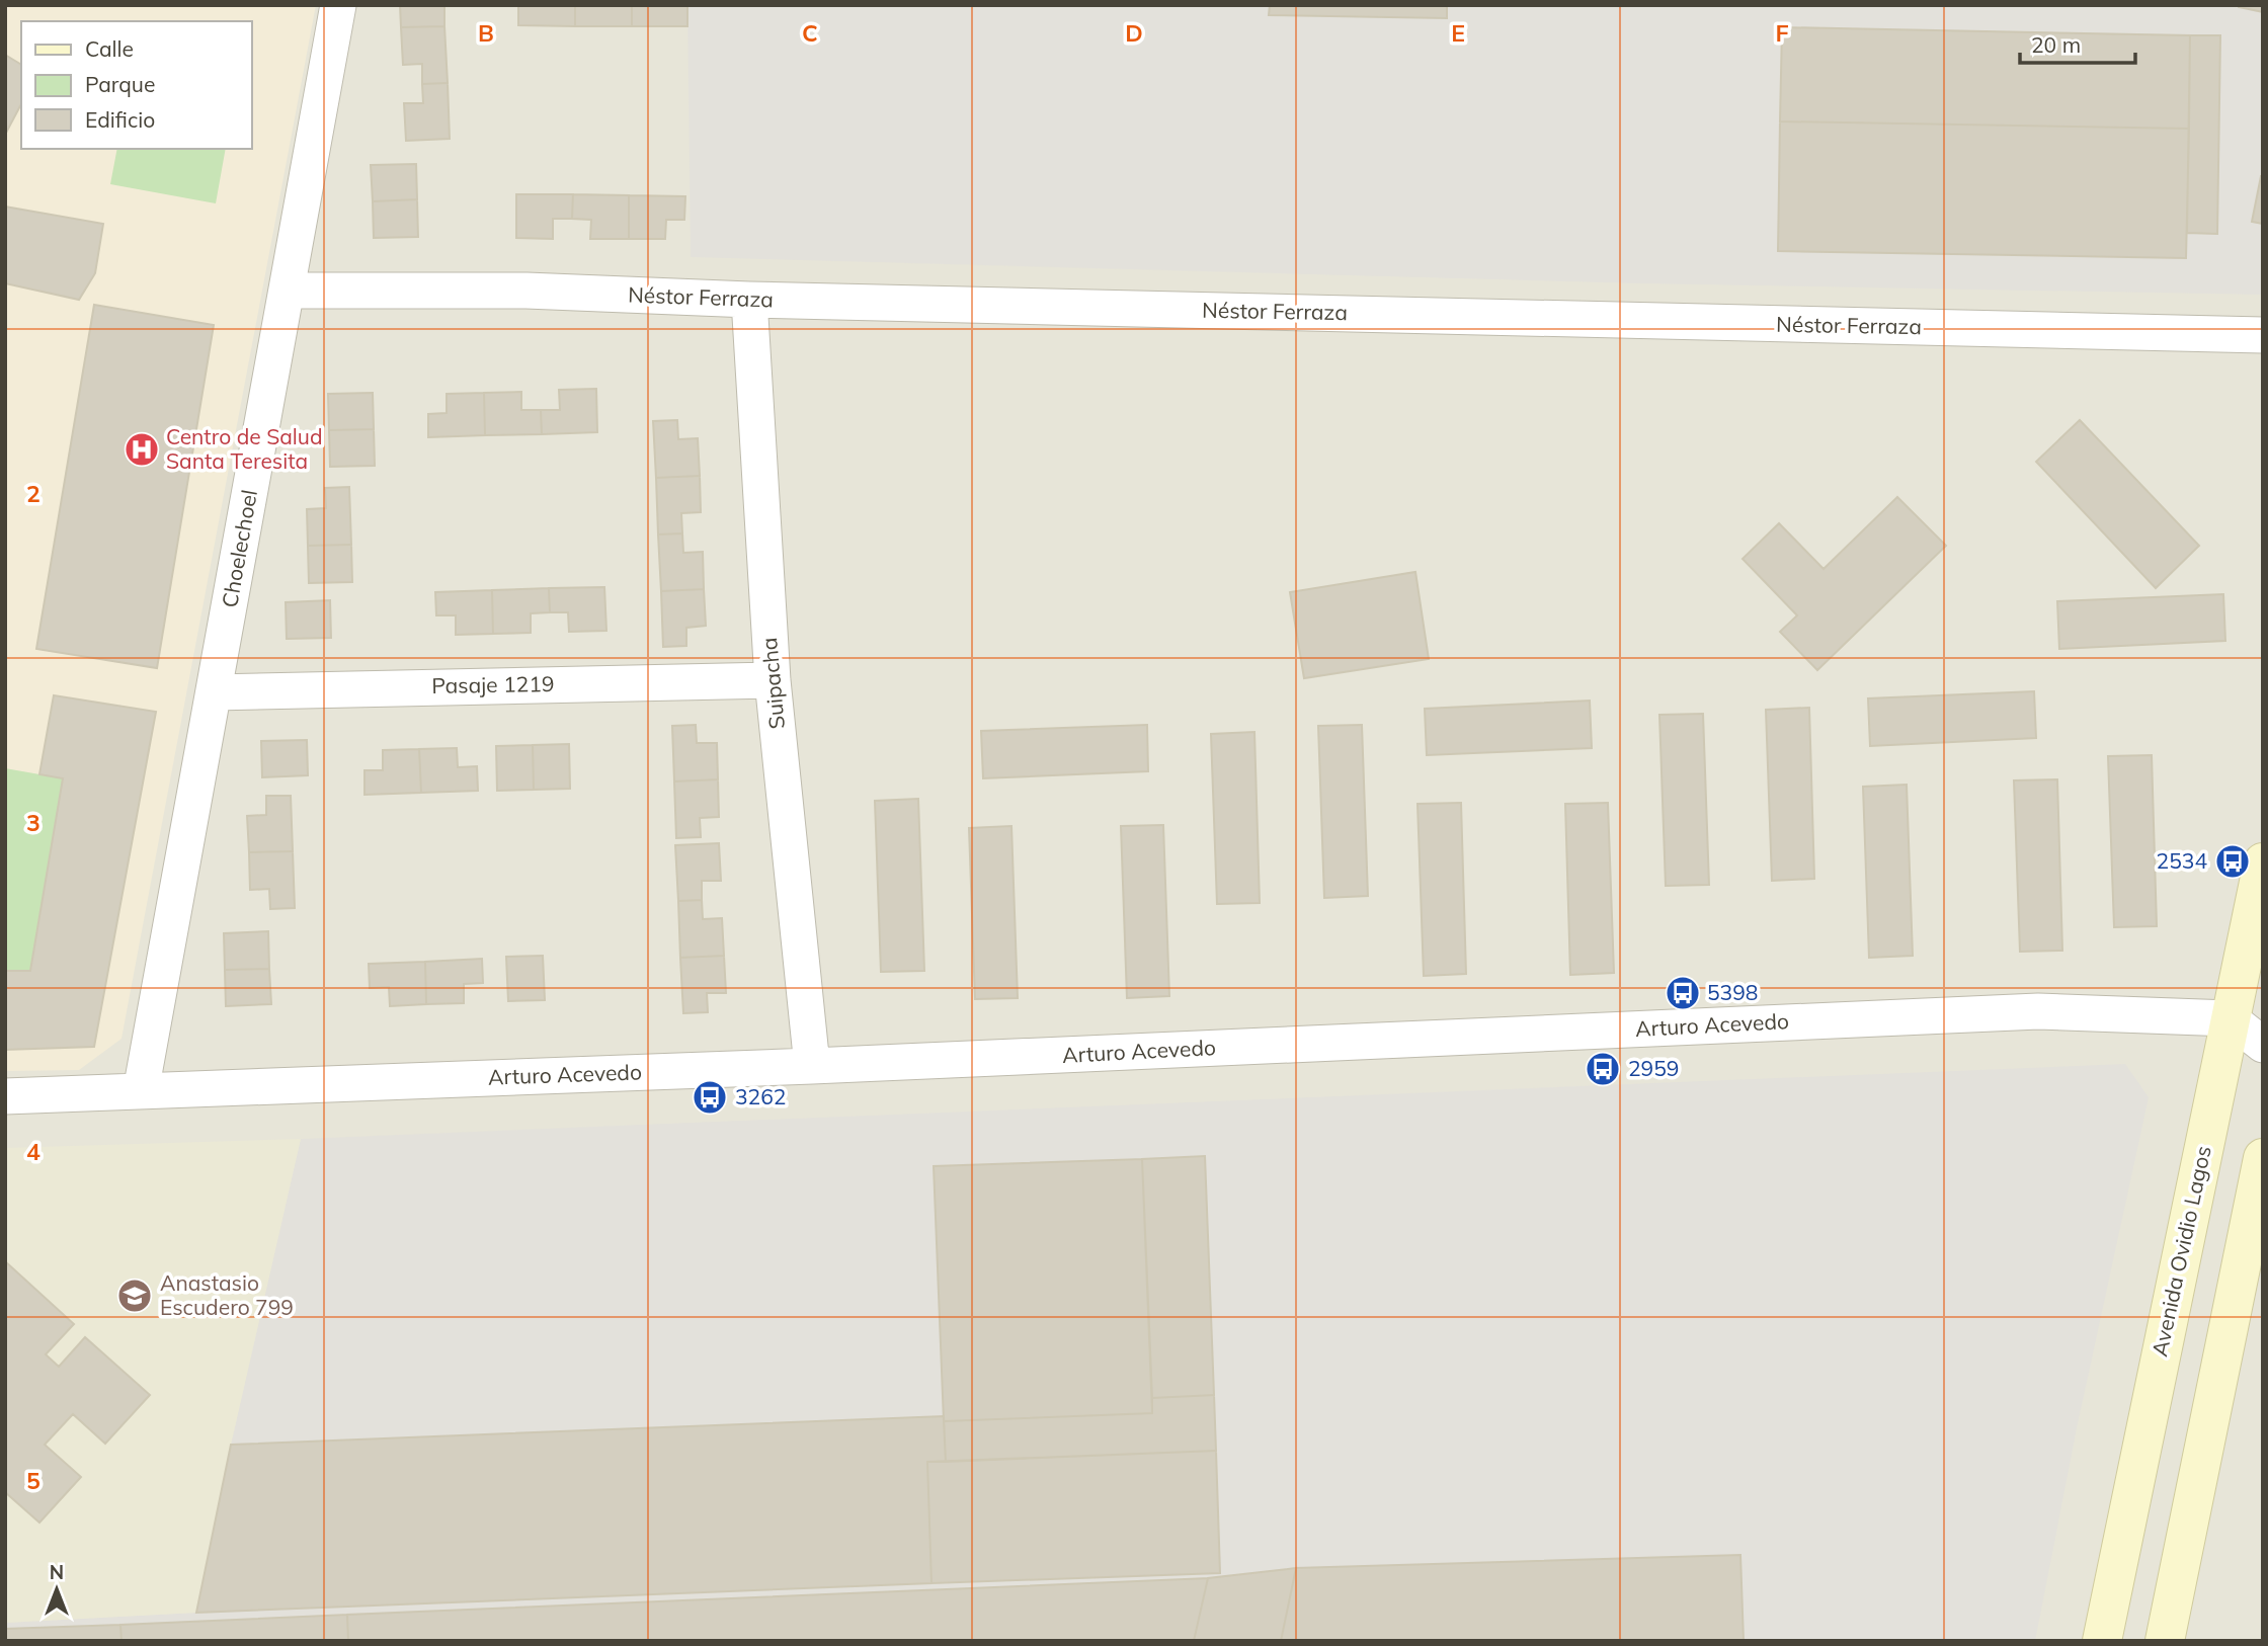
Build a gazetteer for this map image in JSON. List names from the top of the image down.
{
  "streets": {
    "main road": ["Avenida Ovidio Lagos"],
    "street": [
      "Néstor Ferraza",
      "Choelechoel",
      "Suipacha",
      "Pasaje 1219",
      "Arturo Acevedo"
    ]
  },
  "crossings": [
    ["Néstor Ferraza", "Choelechoel"],
    ["Néstor Ferraza", "Suipacha"],
    ["Choelechoel", "Pasaje 1219"],
    ["Choelechoel", "Arturo Acevedo"],
    ["Suipacha", "Pasaje 1219"],
    ["Suipacha", "Arturo Acevedo"],
    ["Arturo Acevedo", "Avenida Ovidio Lagos"]
  ],
  "places": {
    "hospital": ["Centro de Salud Santa Teresita"],
    "bus stop": [
      "2534",
      "5398",
      "2959",
      "3262"
    ],
    "school or university": ["Anastasio Escudero 799"]
  },
  "legend": ["Calle", "Parque", "Edificio"],
  "scale_bar": "20 m",
  "north": "top",
  "grid": {
    "columns": [
      "B",
      "C",
      "D",
      "E",
      "F"
    ],
    "rows": [
      "2",
      "3",
      "4",
      "5"
    ]
  }
}
